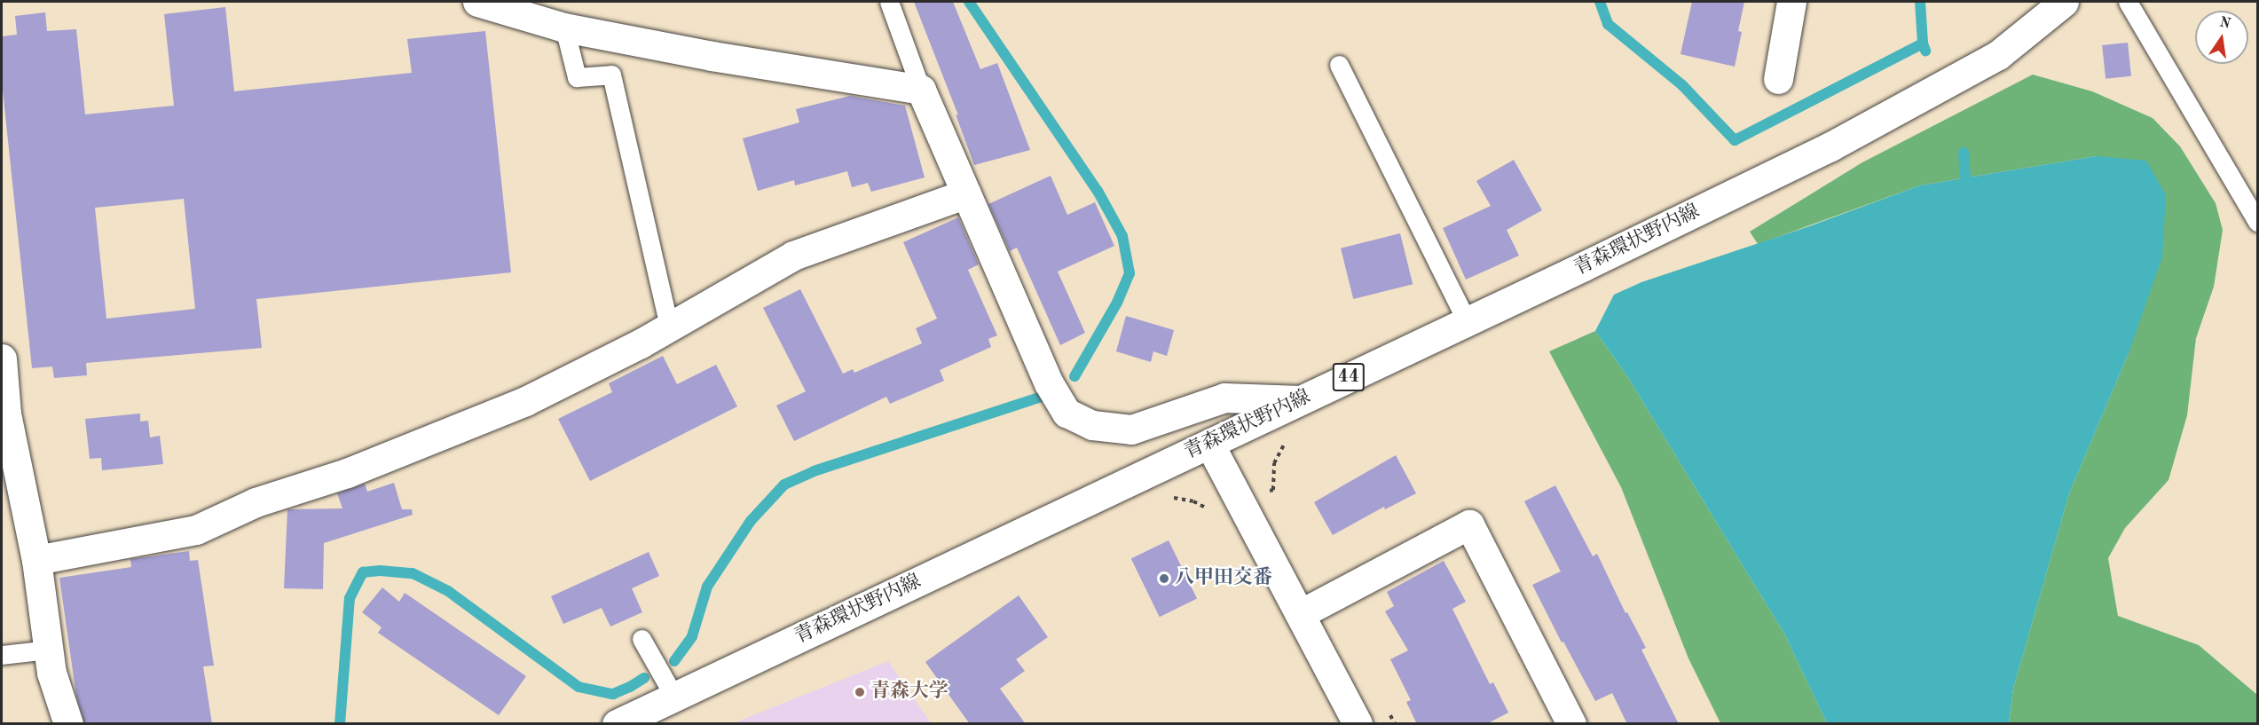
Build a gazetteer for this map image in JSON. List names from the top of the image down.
{
  "streets": {
    "street": ["青森環状野内線", "44"]
  },
  "places": ["八甲田交番", "青森大学"],
  "north": "top"
}
